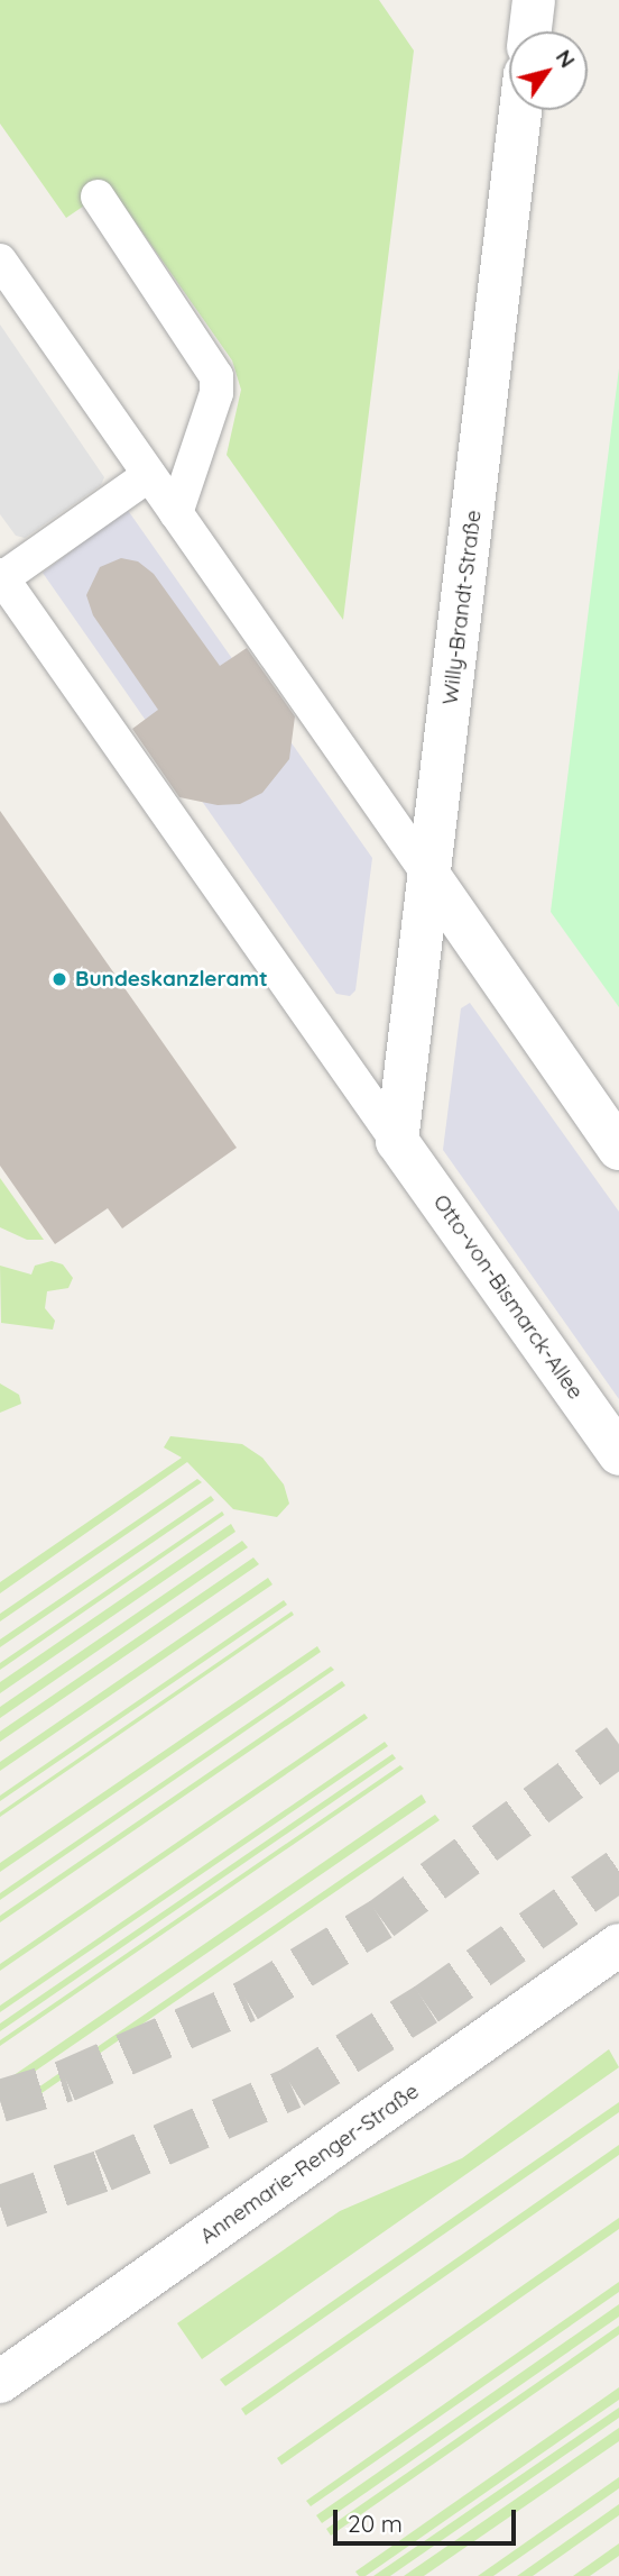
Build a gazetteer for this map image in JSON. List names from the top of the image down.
{
  "streets": {
    "street": ["Willy-Brandt-Straße", "Otto-von-Bismarck-Allee", "Annemarie-Renger-Straße"]
  },
  "crossings": [
    ["Willy-Brandt-Straße", "Otto-von-Bismarck-Allee"]
  ],
  "places": ["Bundeskanzleramt"],
  "scale_bar": "20 m",
  "north": "top right"
}
